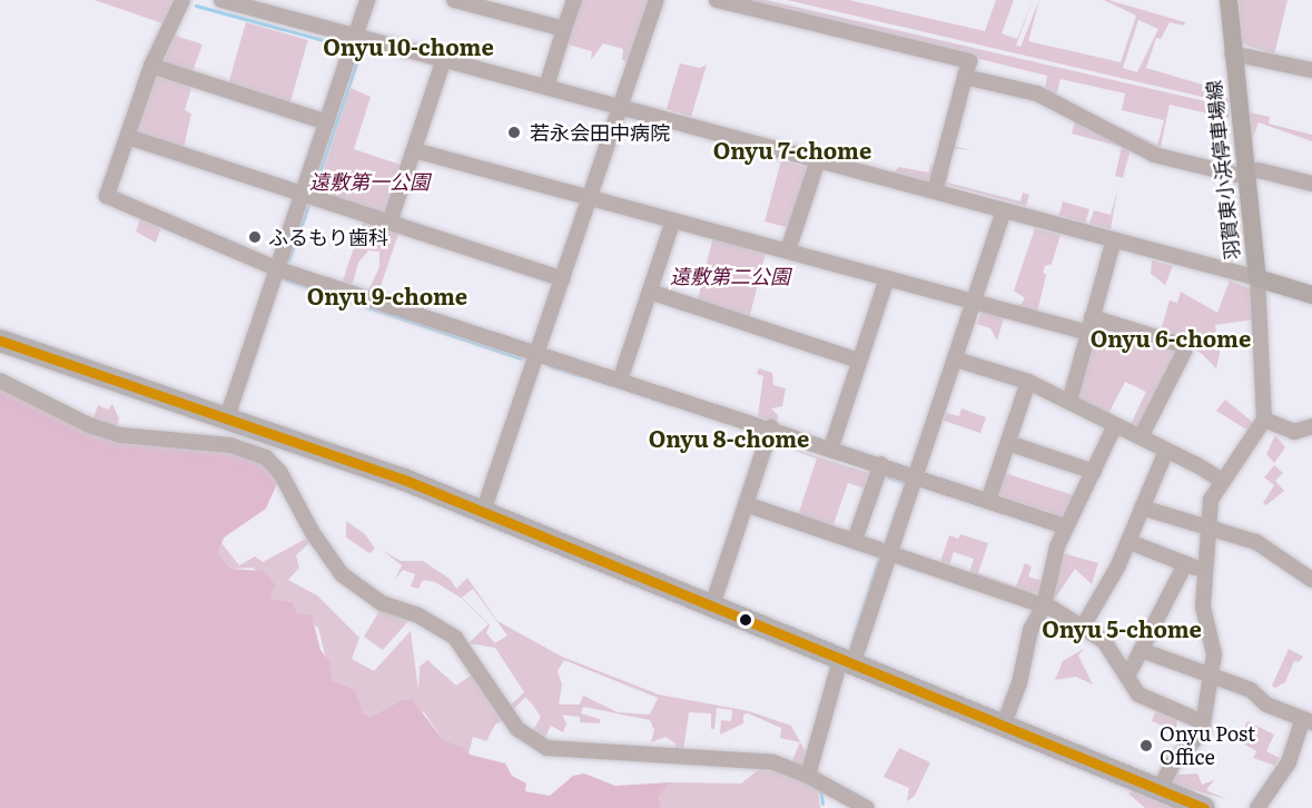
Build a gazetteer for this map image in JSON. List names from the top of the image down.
{
  "streets": {
    "main road": ["羽賀東小浜停車場線"]
  },
  "districts": [
    "Onyu 10-chome",
    "Onyu 7-chome",
    "Onyu 9-chome",
    "Onyu 6-chome",
    "Onyu 8-chome",
    "Onyu 5-chome"
  ],
  "parks": ["遠敷第一公園", "遠敷第二公園"],
  "places": ["若永会田中病院", "ふるもり歯科", "Onyu Post Office"]
}
